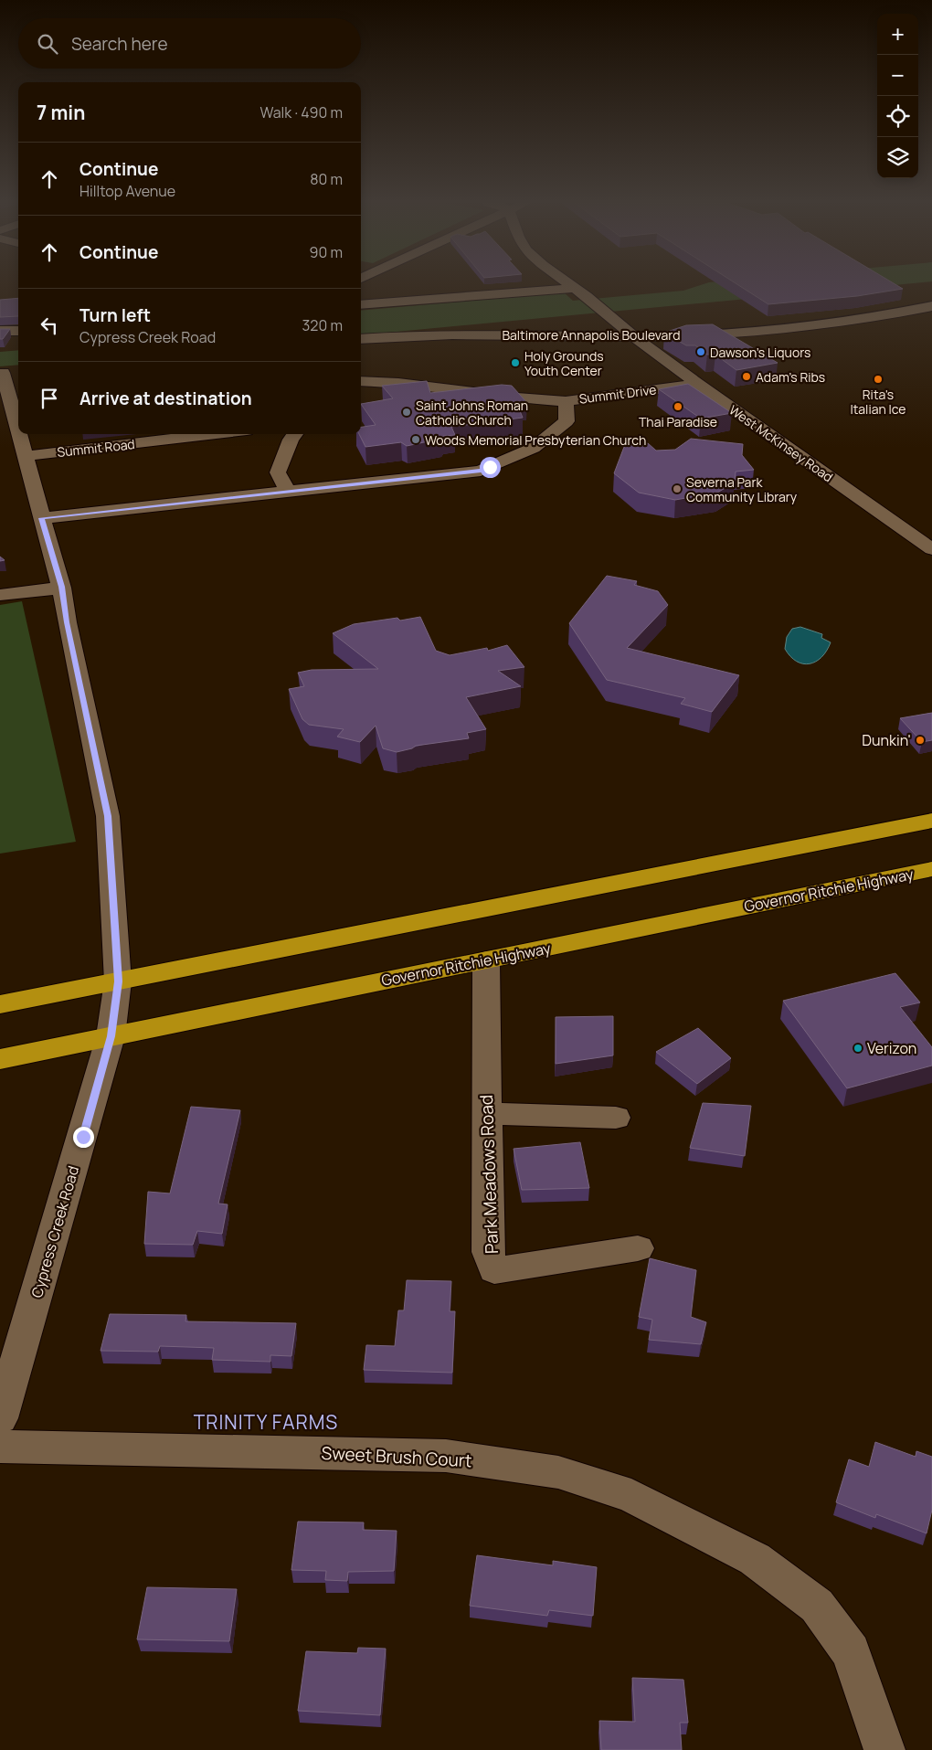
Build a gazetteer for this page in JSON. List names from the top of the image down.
{
  "streets": {
    "highway": ["Governor Ritchie Highway"],
    "street": [
      "Baltimore Annapolis Boulevard",
      "Summit Drive",
      "West McKinsey Road",
      "Summit Road",
      "Park Meadows Road",
      "Cypress Creek Road",
      "Sweet Brush Court"
    ]
  },
  "crossings": [
    ["Baltimore Annapolis Boulevard", "West McKinsey Road"],
    ["Summit Drive", "West McKinsey Road"],
    ["Summit Road", "Cypress Creek Road"],
    ["Governor Ritchie Highway", "Park Meadows Road"],
    ["Governor Ritchie Highway", "Cypress Creek Road"]
  ],
  "districts": ["TRINITY FARMS"],
  "places": [
    "Dawson’s Liquors",
    "Holy Grounds Youth Center",
    "Adam's Ribs",
    "Rita's Italian Ice",
    "Thai Paradise",
    "Saint Johns Roman Catholic Church",
    "Woods Memorial Presbyterian Church",
    "Severna Park Community Library",
    "Dunkin'",
    "Verizon"
  ],
  "page": {
    "map_buttons": ["+", "−"],
    "search": "Search here",
    "heading": ["7 min", "Walk · 490 m"],
    "list": [
      ["Continue", "Hilltop Avenue", "80 m"],
      ["Continue", "90 m"],
      ["Turn left", "Cypress Creek Road", "320 m"],
      "Arrive at destination"
    ]
  }
}
